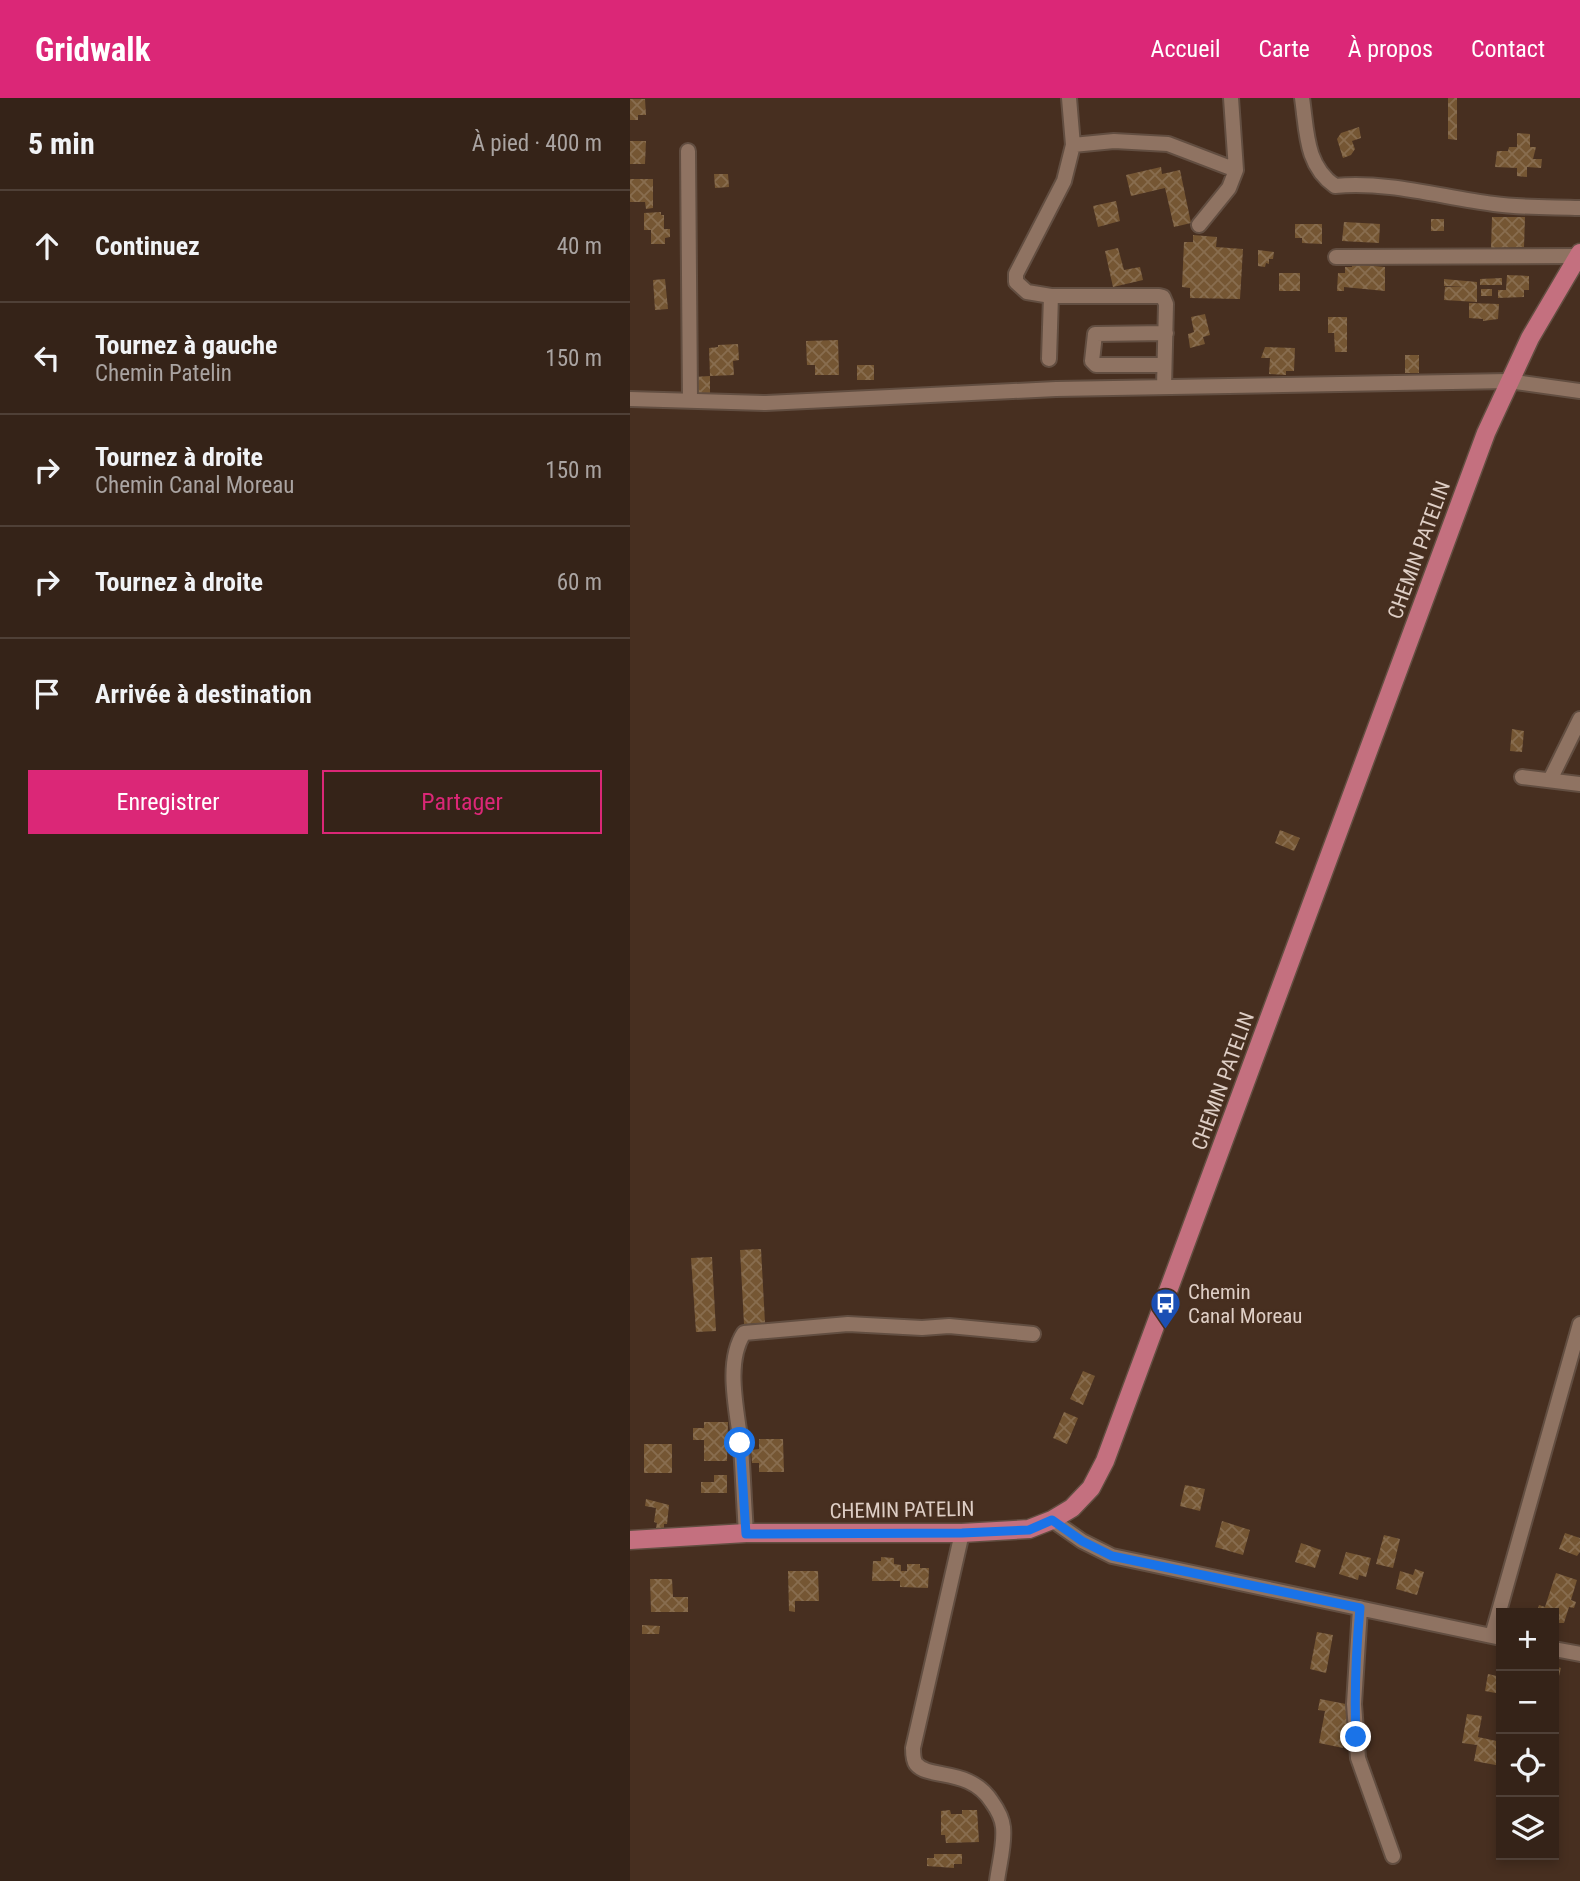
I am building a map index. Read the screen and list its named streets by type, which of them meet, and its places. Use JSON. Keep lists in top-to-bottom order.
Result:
{
  "streets": {
    "main road": ["CHEMIN PATELIN"]
  },
  "places": {
    "bus stop": ["Chemin Canal Moreau"]
  },
  "page": {
    "header": "Gridwalk",
    "nav": [
      "Accueil",
      "Carte",
      "À propos",
      "Contact"
    ],
    "heading": ["5 min", "À pied · 400 m"],
    "list": [
      ["Continuez", "40 m"],
      ["Tournez à gauche", "Chemin Patelin", "150 m"],
      ["Tournez à droite", "Chemin Canal Moreau", "150 m"],
      ["Tournez à droite", "60 m"],
      "Arrivée à destination"
    ],
    "buttons": ["Enregistrer", "Partager"],
    "map_buttons": ["+", "−"]
  }
}
